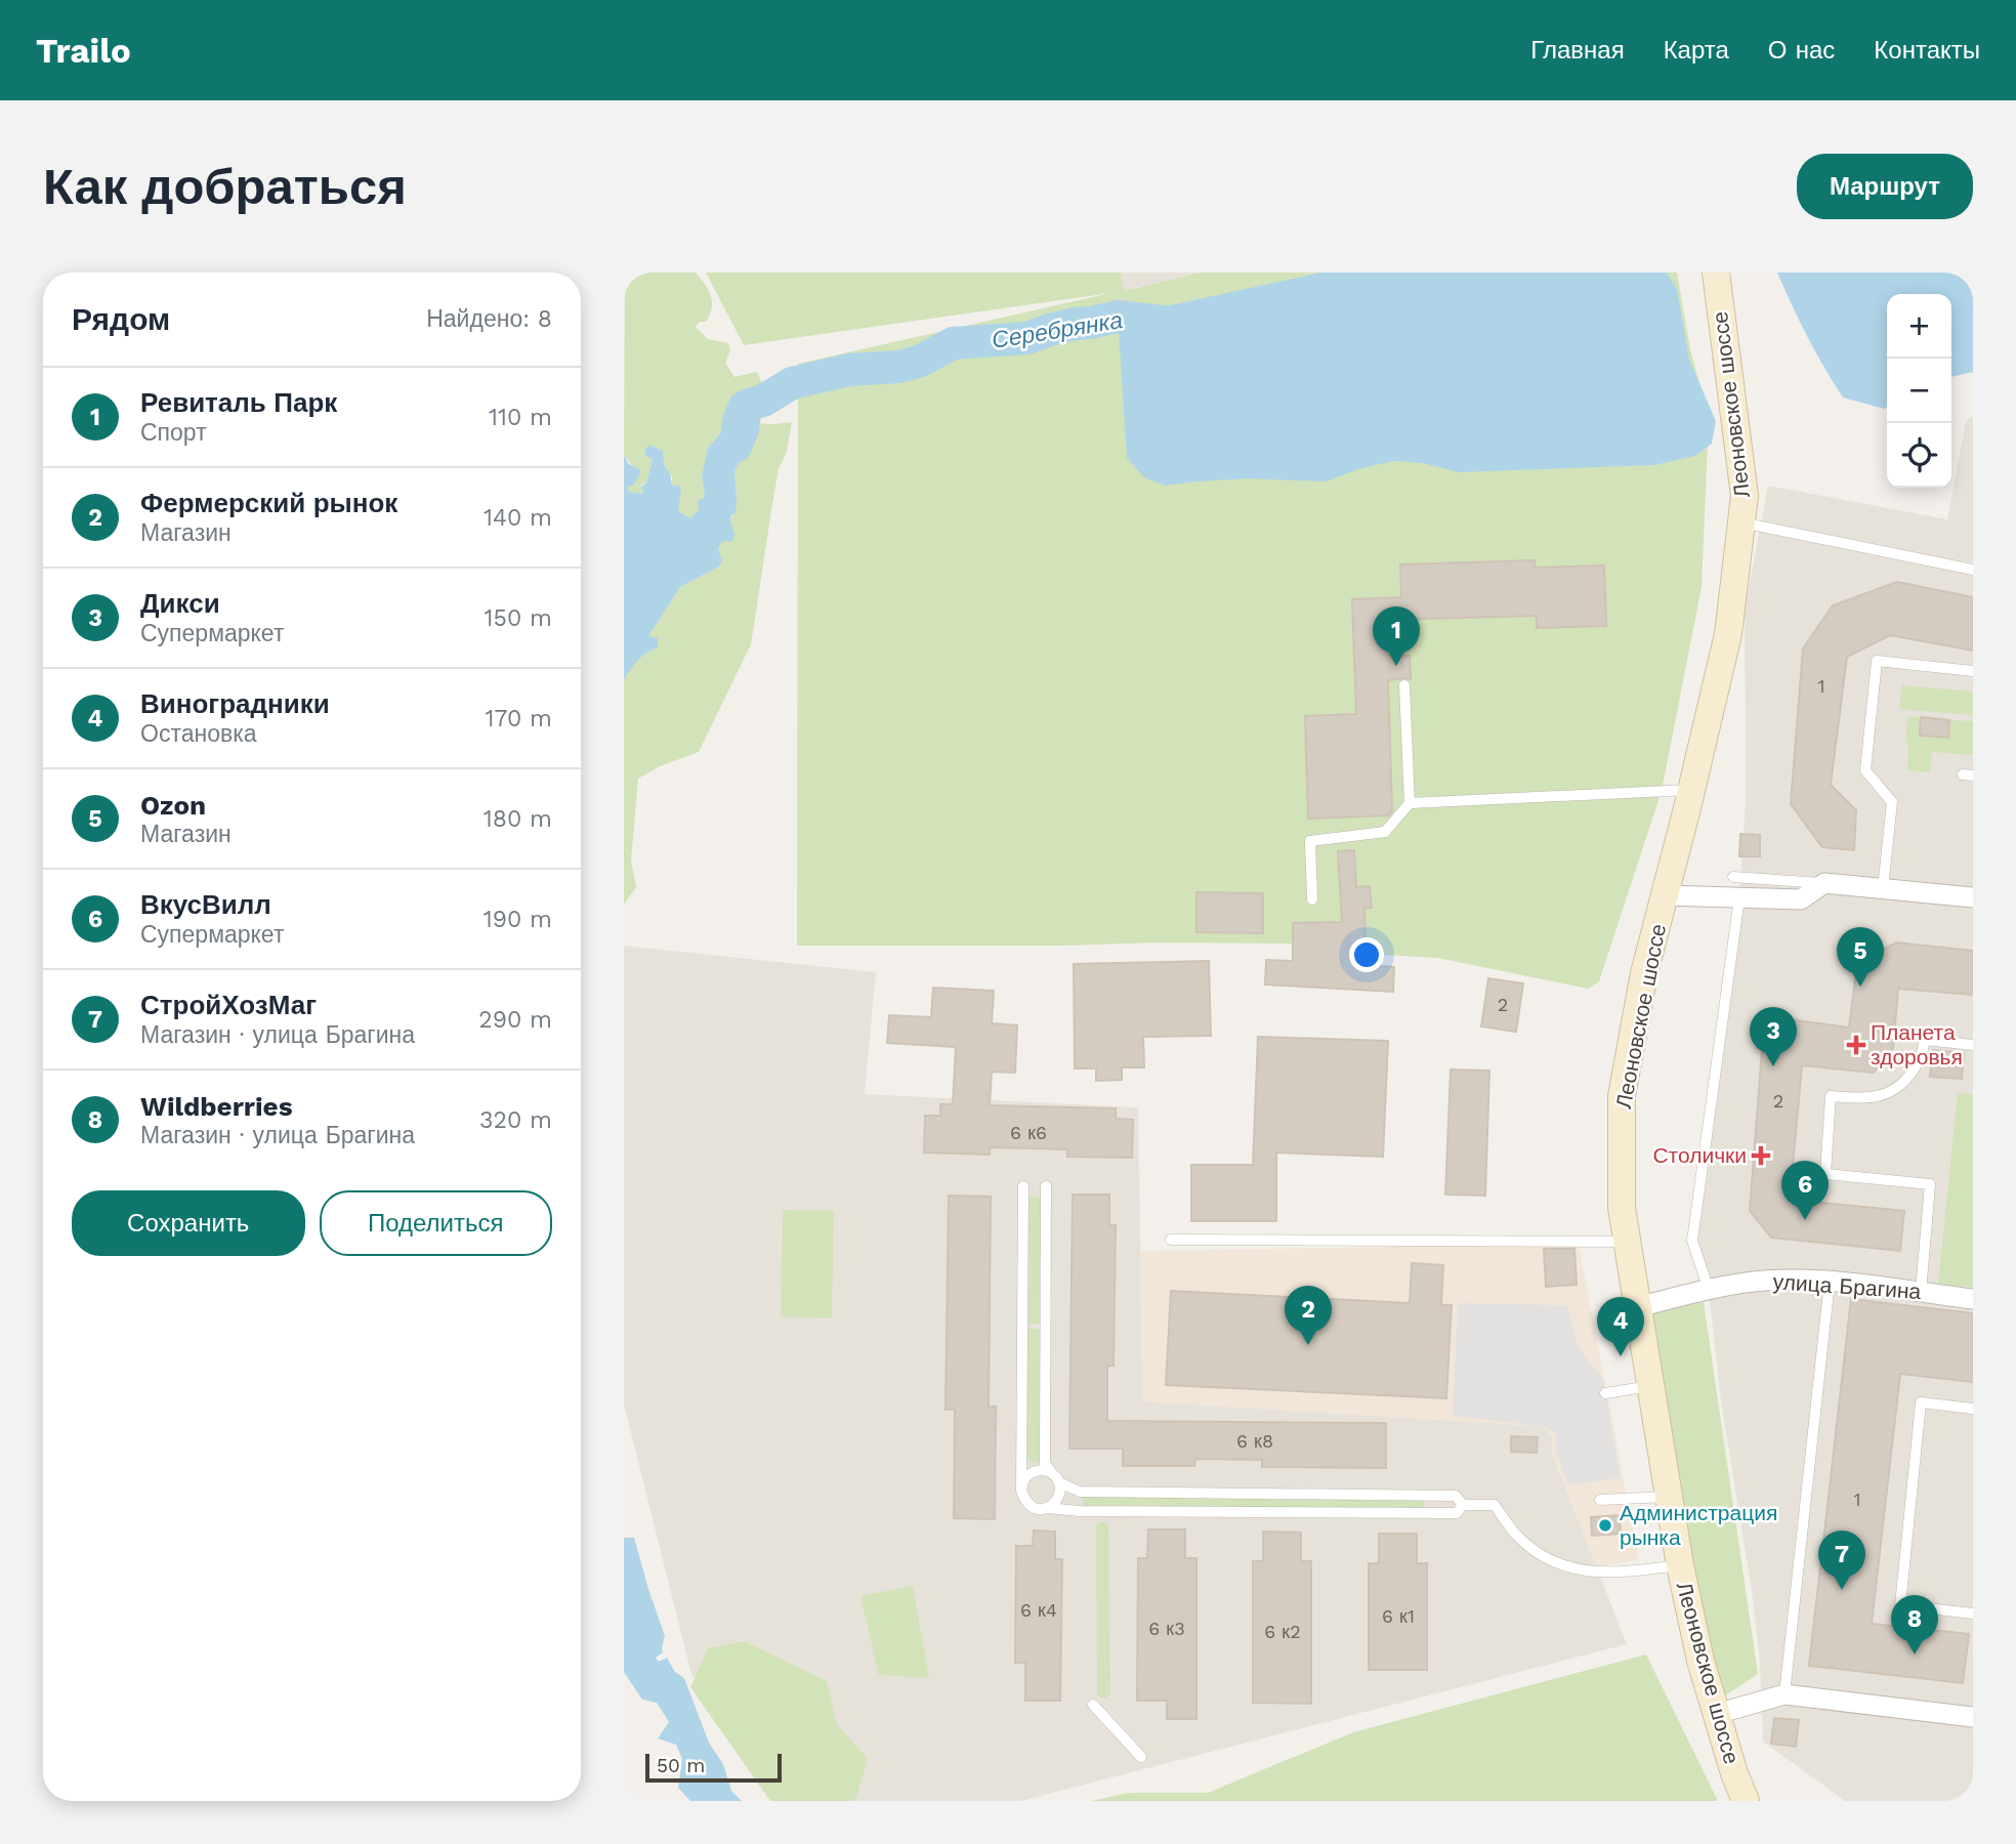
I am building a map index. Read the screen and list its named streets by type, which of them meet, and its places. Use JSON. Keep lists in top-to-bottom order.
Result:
{
  "streets": {
    "main road": ["Леоновское шоссе"],
    "street": ["улица Брагина"]
  },
  "crossings": [
    ["Леоновское шоссе", "улица Брагина"]
  ],
  "water": ["Серебрянка"],
  "places": {
    "health": ["Планета здоровья", "Столички"],
    "other": ["Администрация рынка"]
  },
  "house_numbers": [
    "1",
    "2",
    "2",
    "6 к6",
    "6 к8",
    "1",
    "6 к4",
    "6 к1",
    "6 к3",
    "6 к2"
  ],
  "scale_bar": "50 m",
  "page": {
    "header": "Trailo",
    "nav": [
      "Главная",
      "Карта",
      "О нас",
      "Контакты"
    ],
    "buttons": [
      "Маршрут",
      ["Сохранить", "Поделиться"]
    ],
    "title": "Как добраться",
    "heading": ["Рядом", "Найдено: 8"],
    "map_buttons": ["+", "−"],
    "list": [
      {
        "mark": "1",
        "name": "Ревиталь Парк",
        "note": "Спорт",
        "value": "110 m"
      },
      {
        "mark": "2",
        "name": "Фермерский рынок",
        "note": "Магазин",
        "value": "140 m"
      },
      {
        "mark": "3",
        "name": "Дикси",
        "note": "Супермаркет",
        "value": "150 m"
      },
      {
        "mark": "4",
        "name": "Виноградники",
        "note": "Остановка",
        "value": "170 m"
      },
      {
        "mark": "5",
        "name": "Ozon",
        "note": "Магазин",
        "value": "180 m"
      },
      {
        "mark": "6",
        "name": "ВкусВилл",
        "note": "Супермаркет",
        "value": "190 m"
      },
      {
        "mark": "7",
        "name": "СтройХозМаг",
        "note": "Магазин · улица Брагина",
        "value": "290 m"
      },
      {
        "mark": "8",
        "name": "Wildberries",
        "note": "Магазин · улица Брагина",
        "value": "320 m"
      }
    ],
    "pins": [
      "1",
      "5",
      "3",
      "6",
      "2",
      "4",
      "7",
      "8"
    ],
    "scale": "50 m"
  }
}
